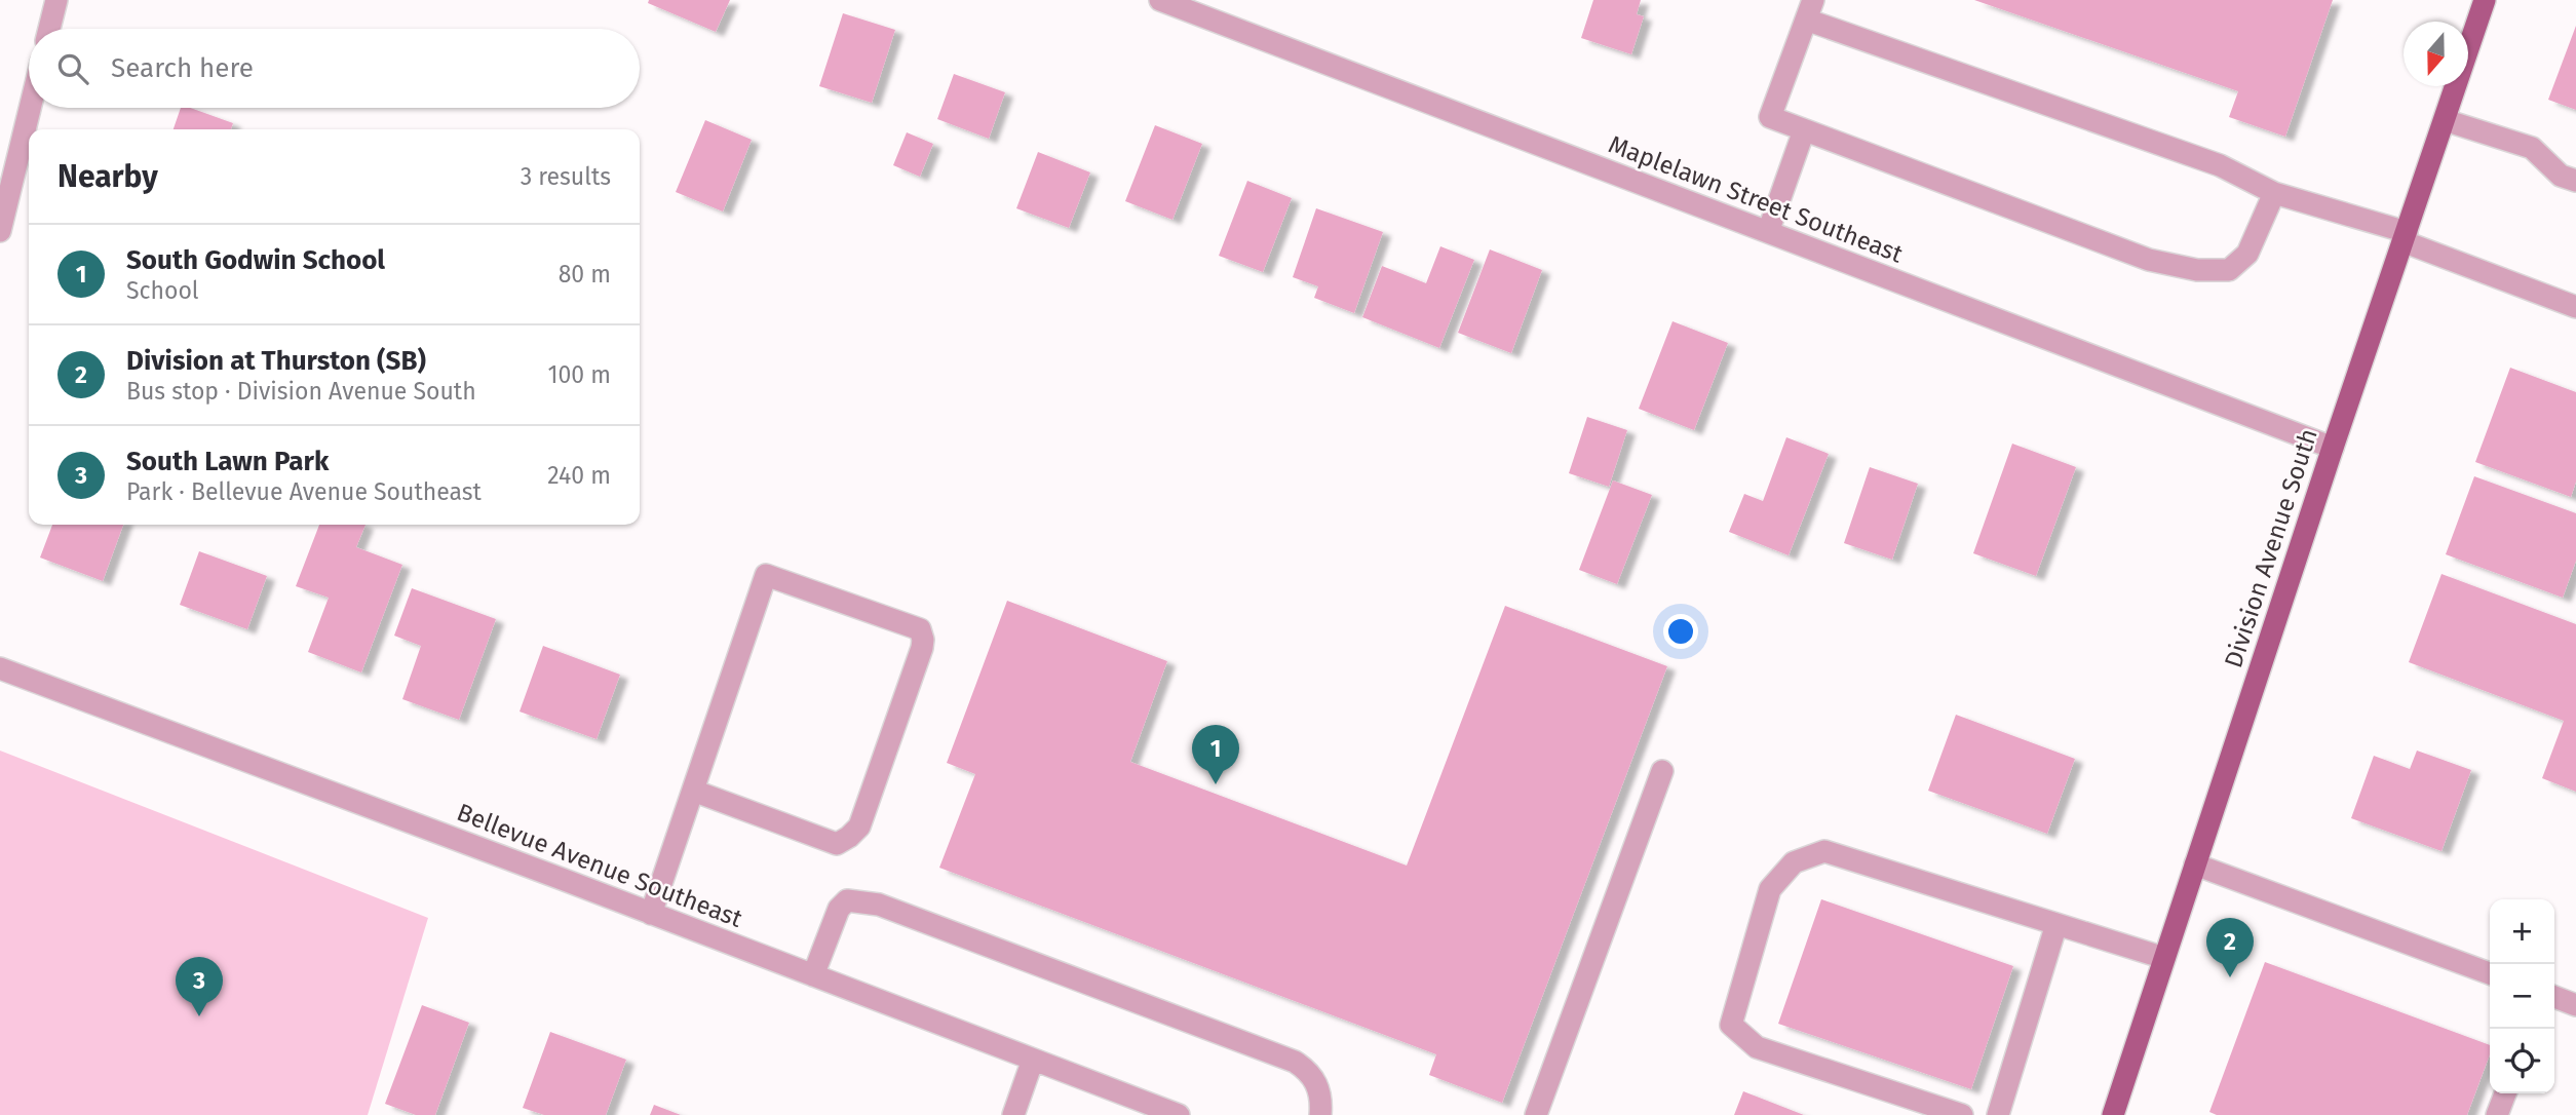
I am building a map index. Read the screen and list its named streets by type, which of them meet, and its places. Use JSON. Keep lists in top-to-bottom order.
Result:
{
  "streets": {
    "main road": ["Division Avenue South"],
    "street": ["Maplelawn Street Southeast", "Bellevue Avenue Southeast"]
  },
  "crossings": [
    ["Maplelawn Street Southeast", "Division Avenue South"]
  ],
  "north": "bottom",
  "page": {
    "search": "Search here",
    "heading": ["Nearby", "3 results"],
    "list": [
      {
        "mark": "1",
        "name": "South Godwin School",
        "note": "School",
        "value": "80 m"
      },
      {
        "mark": "2",
        "name": "Division at Thurston (SB)",
        "note": "Bus stop · Division Avenue South",
        "value": "100 m"
      },
      {
        "mark": "3",
        "name": "South Lawn Park",
        "note": "Park · Bellevue Avenue Southeast",
        "value": "240 m"
      }
    ],
    "pins": ["1", "2", "3"],
    "map_buttons": ["+", "−"]
  }
}
